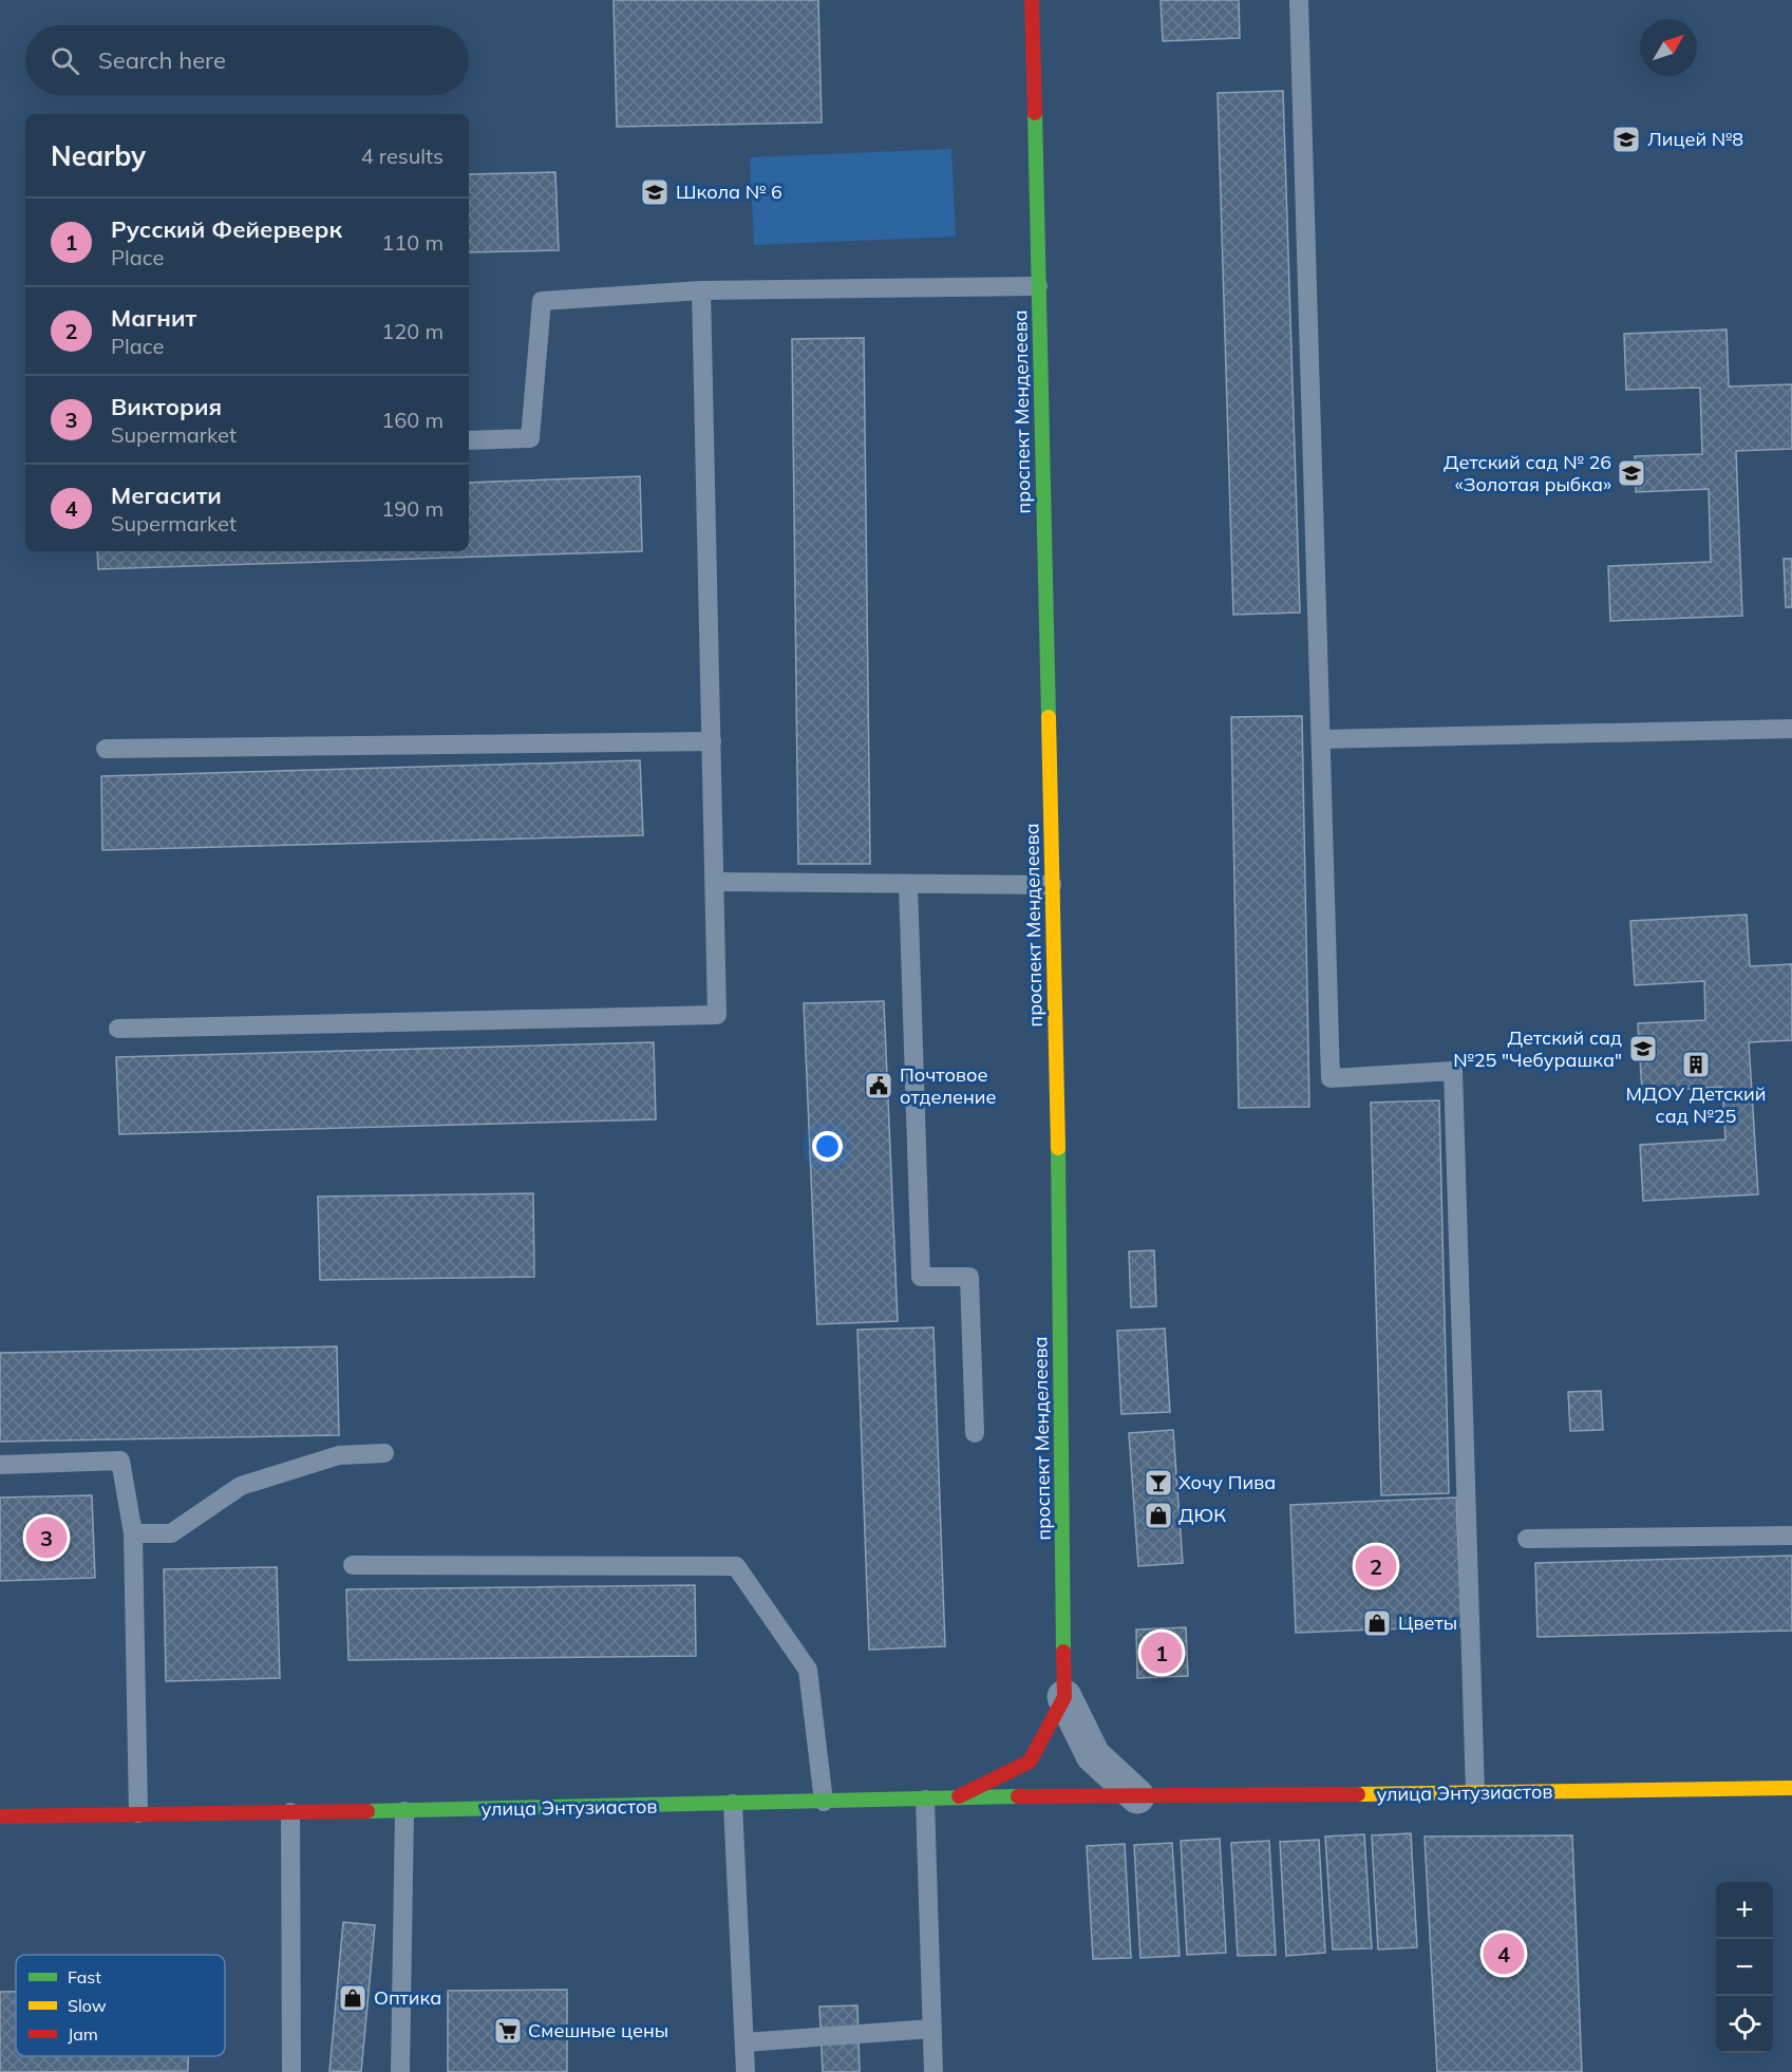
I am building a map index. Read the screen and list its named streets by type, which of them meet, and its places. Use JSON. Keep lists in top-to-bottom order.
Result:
{
  "streets": {
    "street": ["проспект Менделеева", "улица Энтузиастов"]
  },
  "crossings": [
    ["проспект Менделеева", "улица Энтузиастов"]
  ],
  "places": {
    "school or university": [
      "Лицей №8",
      "Школа № 6",
      "Детский сад № 26 «Золотая рыбка»",
      "Детский сад №25 \"Чебурашка\""
    ],
    "building": ["МДОУ Детский сад №25"],
    "public building": ["Почтовое отделение"],
    "bar": ["Хочу Пива"],
    "shop": ["ДЮК", "Цветы", "Оптика"],
    "supermarket": ["Смешные цены"]
  },
  "legend": ["Fast", "Slow", "Jam"],
  "north": "top right",
  "page": {
    "search": "Search here",
    "heading": ["Nearby", "4 results"],
    "list": [
      {
        "mark": "1",
        "name": "Русский Фейерверк",
        "note": "Place",
        "value": "110 m"
      },
      {
        "mark": "2",
        "name": "Магнит",
        "note": "Place",
        "value": "120 m"
      },
      {
        "mark": "3",
        "name": "Виктория",
        "note": "Supermarket",
        "value": "160 m"
      },
      {
        "mark": "4",
        "name": "Мегасити",
        "note": "Supermarket",
        "value": "190 m"
      }
    ],
    "pins": [
      "3",
      "2",
      "1",
      "4"
    ],
    "map_buttons": ["+", "−"]
  }
}
